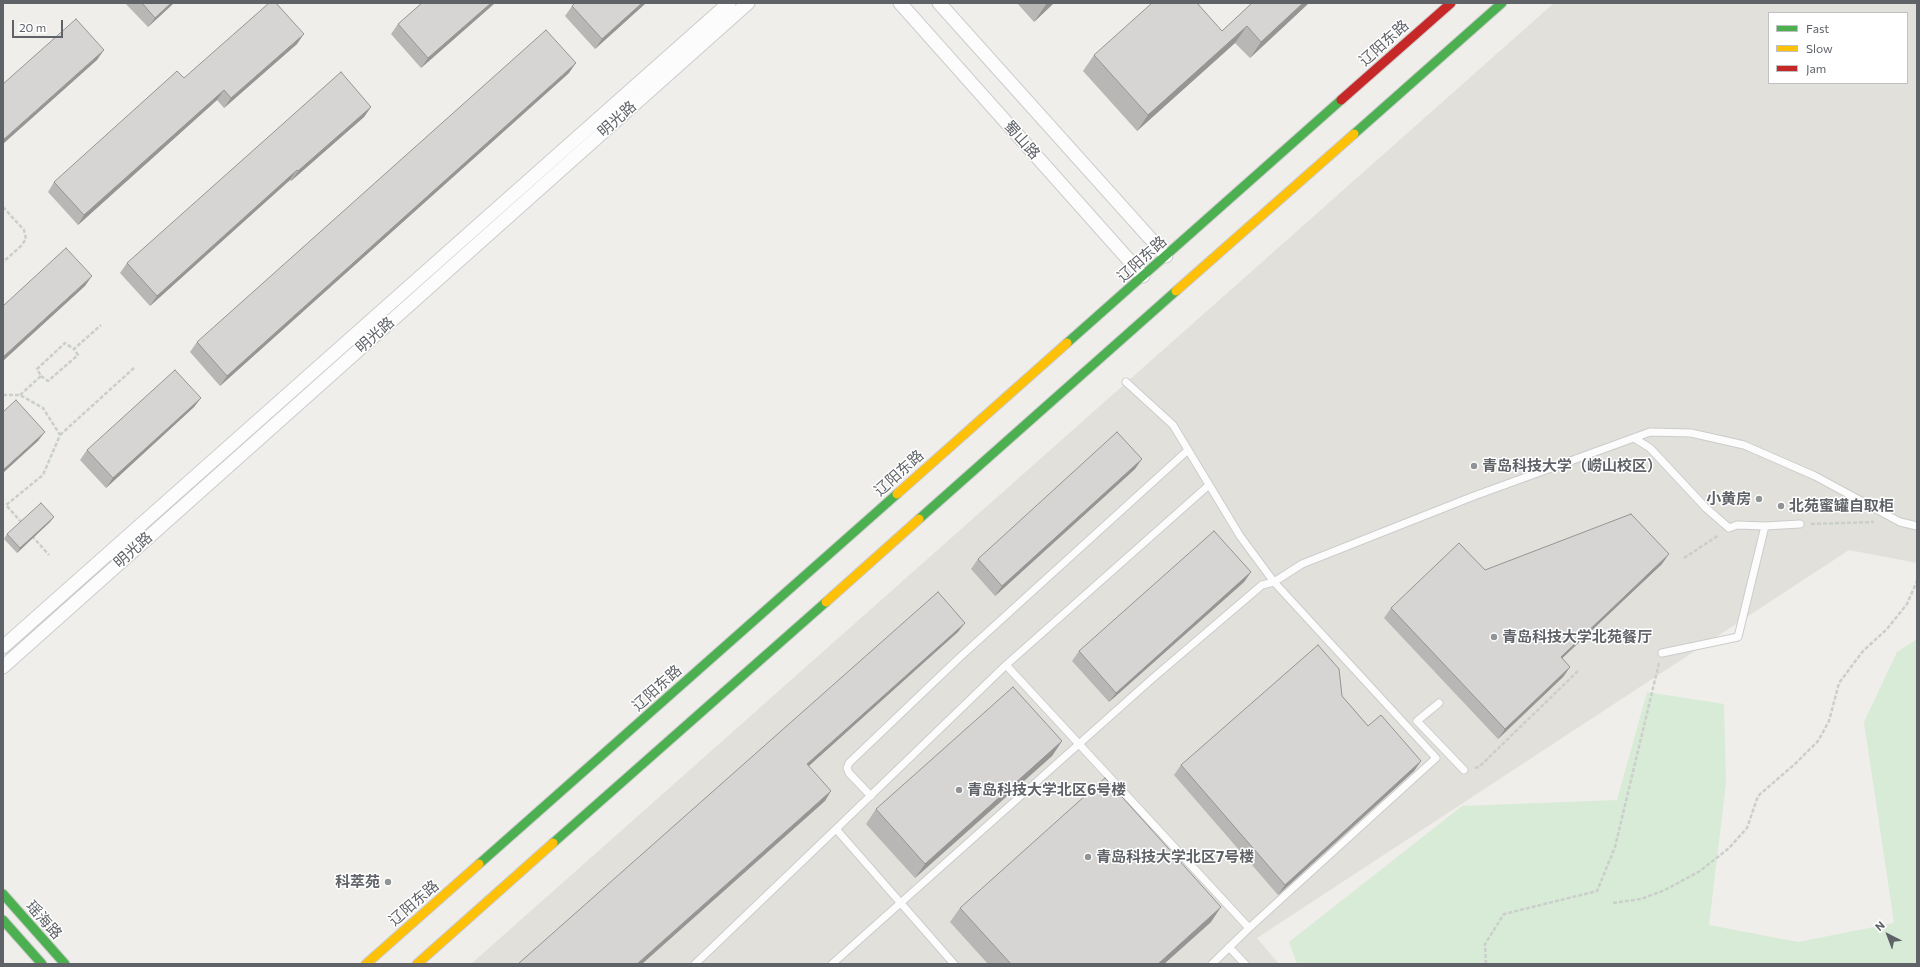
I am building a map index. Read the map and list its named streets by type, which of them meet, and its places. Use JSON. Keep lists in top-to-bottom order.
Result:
{
  "streets": {
    "main road": ["辽阳东路", "瑶海路"],
    "street": ["明光路", "蜀山路"]
  },
  "crossings": [
    ["辽阳东路", "蜀山路"]
  ],
  "places": [
    "青岛科技大学（崂山校区）",
    "小黄房",
    "北苑蜜罐自取柜",
    "青岛科技大学北苑餐厅",
    "青岛科技大学北区6号楼",
    "青岛科技大学北区7号楼",
    "科萃苑"
  ],
  "legend": ["Fast", "Slow", "Jam"],
  "scale_bar": "20 m",
  "north": "top left"
}
